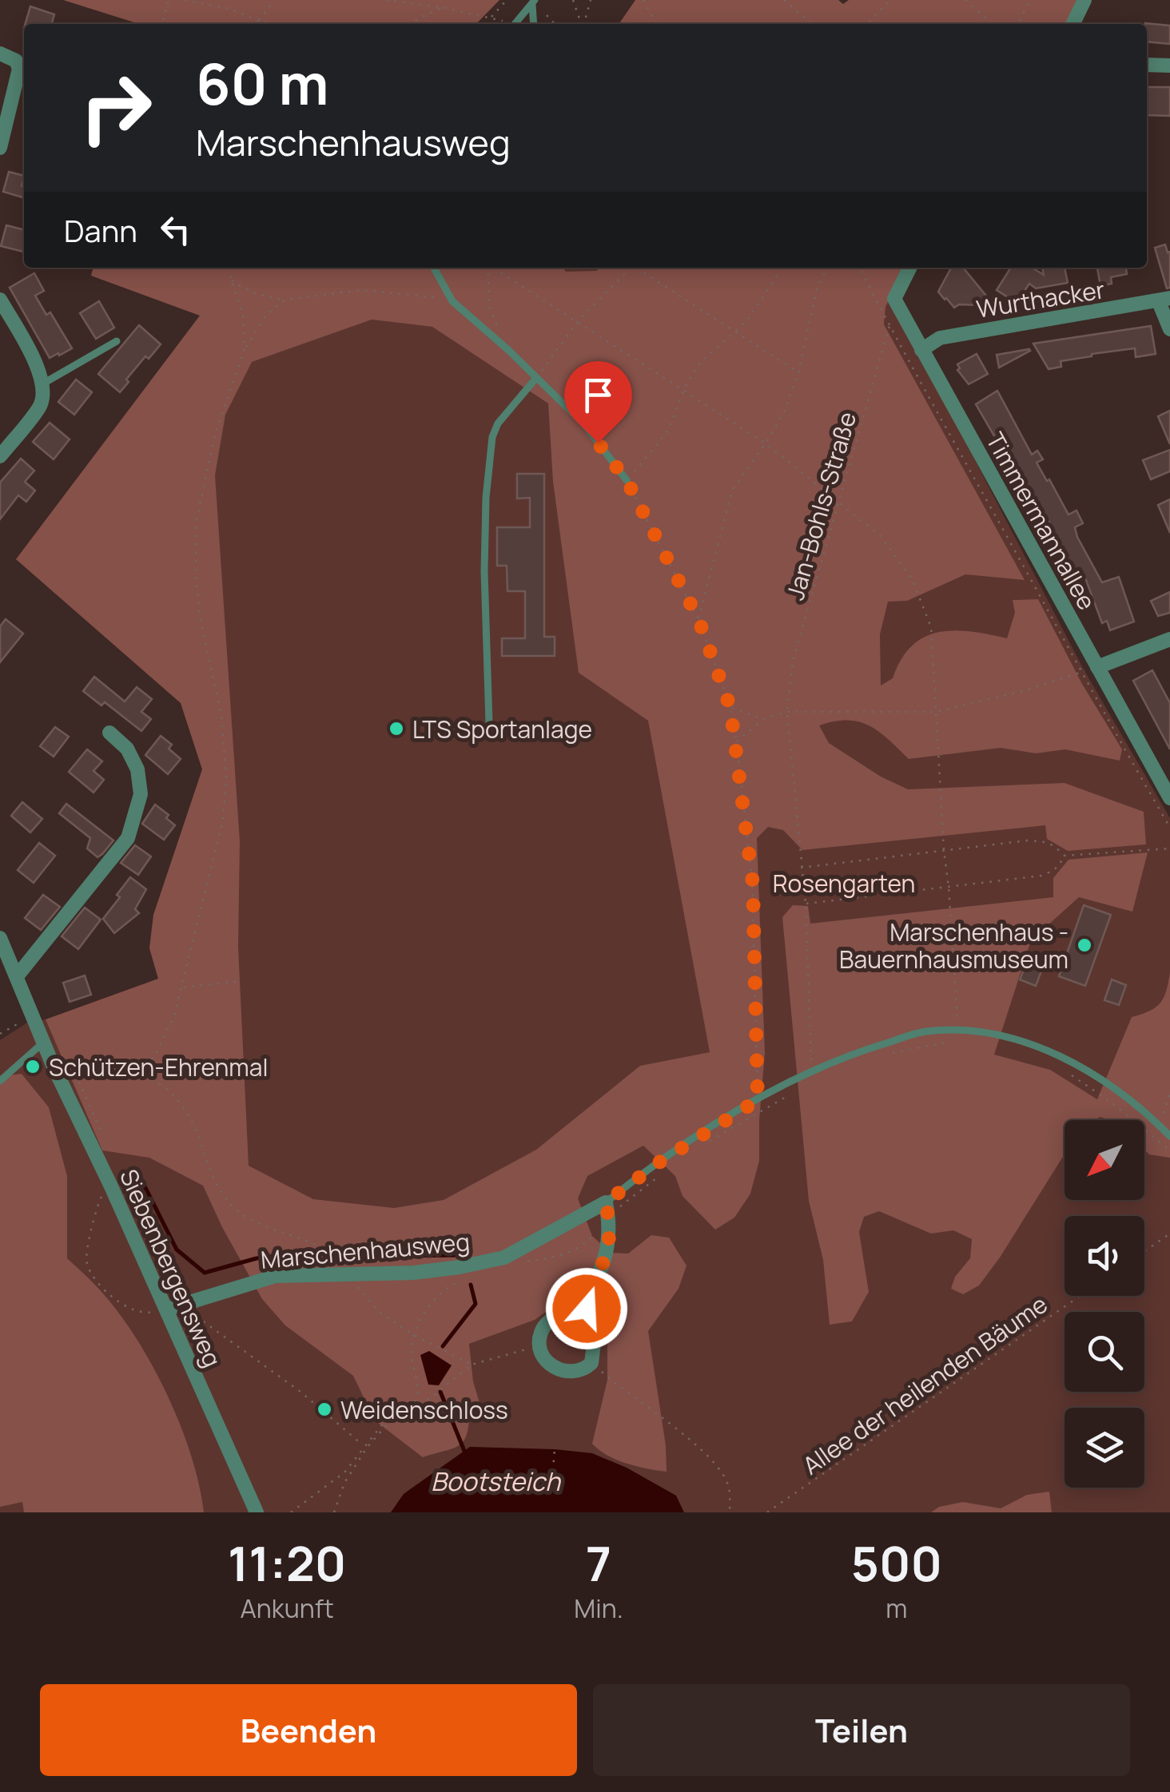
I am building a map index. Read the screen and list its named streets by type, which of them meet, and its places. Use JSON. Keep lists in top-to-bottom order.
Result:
{
  "streets": {
    "street": [
      "Wurthacker",
      "Timmermannallee",
      "Marschenhausweg",
      "Siebenbergensweg"
    ],
    "path": ["Jan-Bohls-Straße", "Allee der heilenden Bäume"]
  },
  "crossings": [
    ["Wurthacker", "Timmermannallee"],
    ["Jan-Bohls-Straße", "Marschenhausweg"],
    ["Marschenhausweg", "Siebenbergensweg"]
  ],
  "water": ["Bootsteich"],
  "parks": ["Rosengarten"],
  "places": [
    "LTS Sportanlage",
    "Marschenhaus - Bauernhausmuseum",
    "Schützen-Ehrenmal",
    "Weidenschloss"
  ],
  "north": "bottom left",
  "page": {
    "turn": ["60 m", "Marschenhausweg"],
    "then": "Dann",
    "eta": [
      "11:20",
      "Ankunft",
      "7",
      "Min.",
      "500",
      "m"
    ],
    "buttons": ["Beenden", "Teilen"]
  }
}
